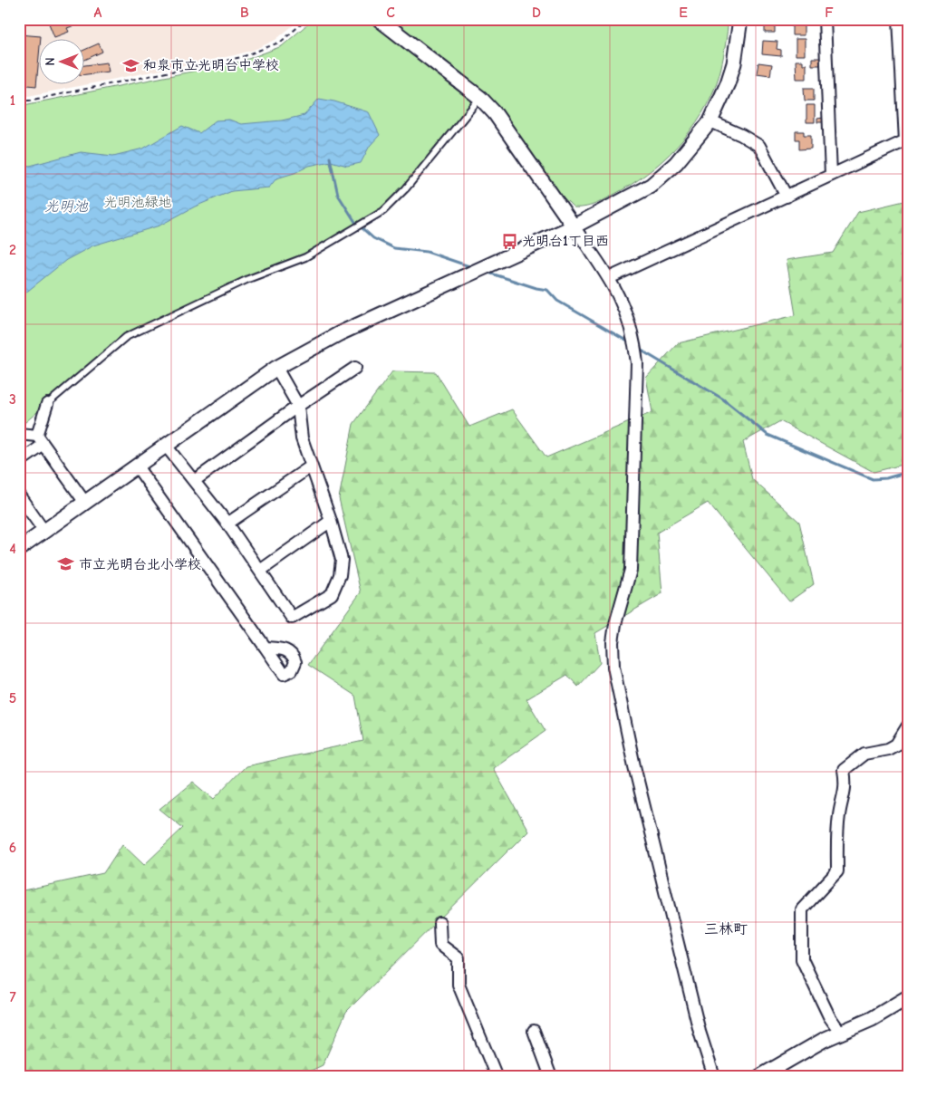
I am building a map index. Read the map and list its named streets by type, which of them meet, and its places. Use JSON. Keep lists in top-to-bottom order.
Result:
{
  "districts": ["三林町"],
  "water": ["光明池"],
  "parks": ["光明池緑地"],
  "places": {
    "school or university": ["和泉市立光明台中学校", "市立光明台北小学校"],
    "bus stop": ["光明台1丁目西"]
  },
  "north": "left",
  "grid": {
    "columns": [
      "A",
      "B",
      "C",
      "D",
      "E",
      "F"
    ],
    "rows": [
      "1",
      "2",
      "3",
      "4",
      "5",
      "6",
      "7"
    ]
  }
}
